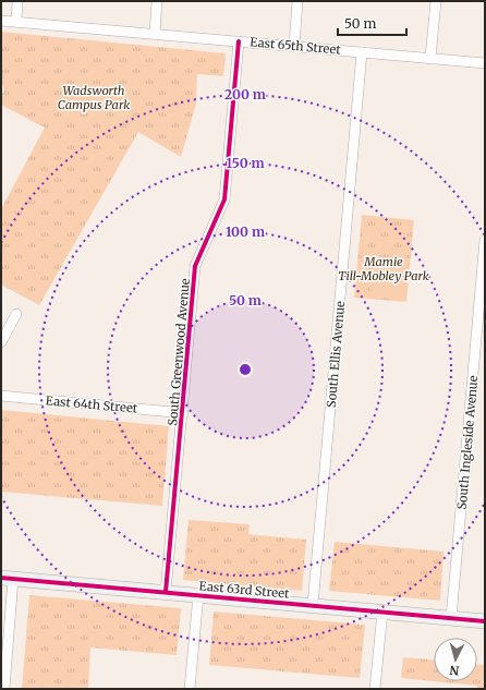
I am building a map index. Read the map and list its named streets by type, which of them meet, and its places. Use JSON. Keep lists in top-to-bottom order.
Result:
{
  "streets": {
    "main road": ["East 63rd Street"],
    "street": [
      "East 65th Street",
      "South Greenwood Avenue",
      "South Ellis Avenue",
      "East 64th Street",
      "South Ingleside Avenue"
    ]
  },
  "crossings": [
    ["East 65th Street", "South Greenwood Avenue"],
    ["East 65th Street", "South Ellis Avenue"],
    ["South Greenwood Avenue", "East 64th Street"],
    ["South Greenwood Avenue", "East 63rd Street"],
    ["South Ellis Avenue", "East 63rd Street"],
    ["South Ingleside Avenue", "East 63rd Street"]
  ],
  "parks": ["Wadsworth Campus Park", "Mamie Till-Mobley Park"],
  "scale_bar": "50 m",
  "north": "bottom",
  "rings": [
    "200 m",
    "150 m",
    "100 m",
    "50 m"
  ]
}
